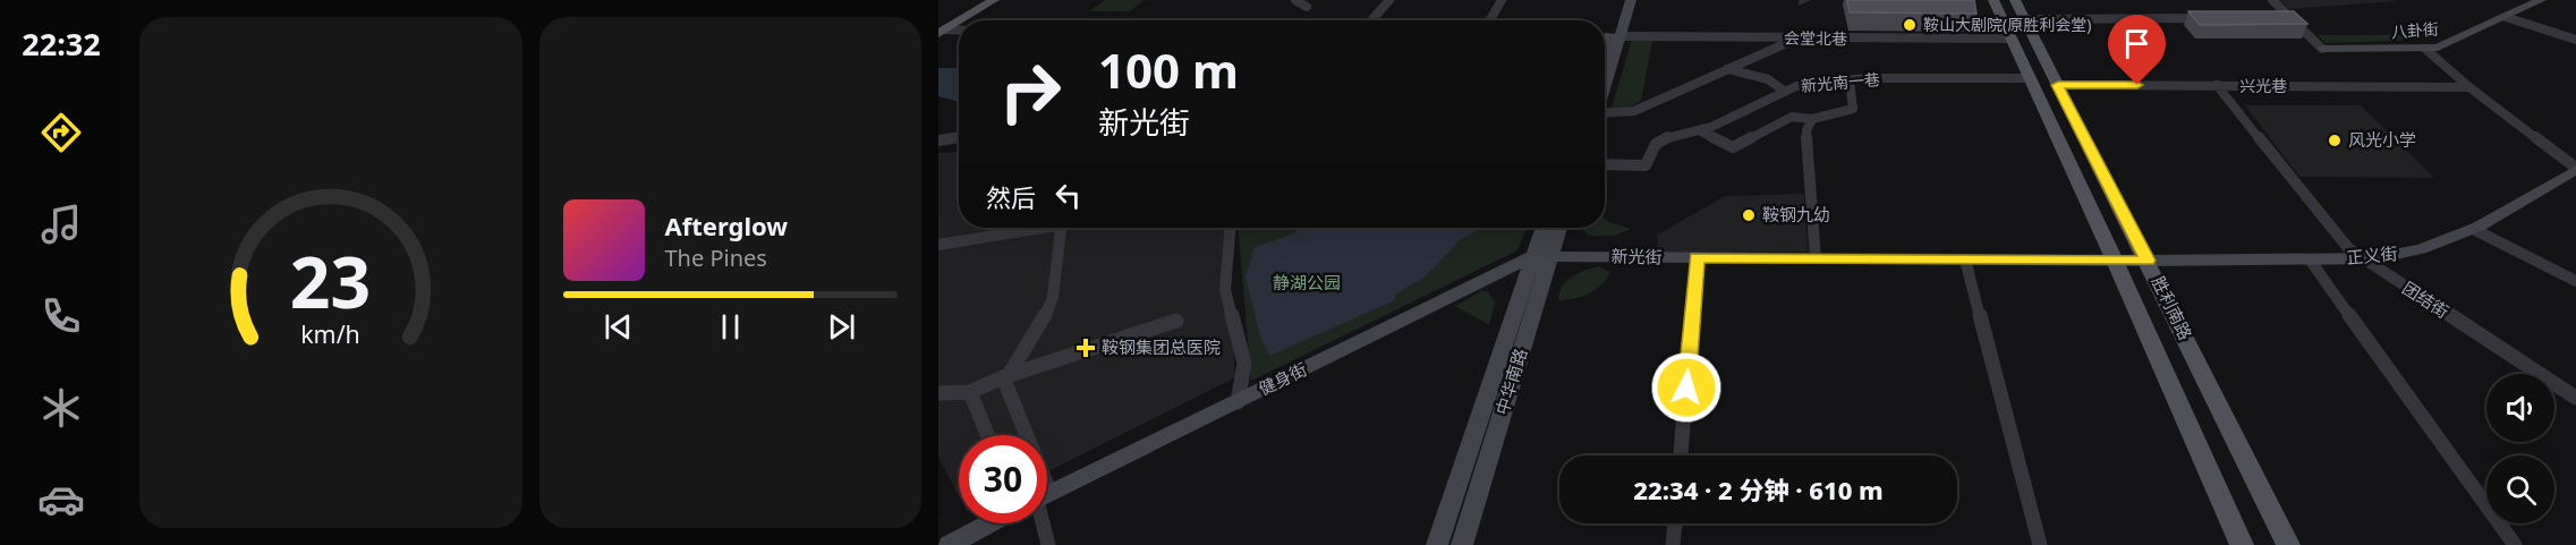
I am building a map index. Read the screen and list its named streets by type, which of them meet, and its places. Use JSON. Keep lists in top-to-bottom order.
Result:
{
  "streets": {
    "main road": [
      "八卦街",
      "正义街",
      "新光街",
      "胜利南路",
      "健身街",
      "中华南路"
    ],
    "street": [
      "会堂北巷",
      "新光南一巷",
      "兴光巷",
      "团结街"
    ]
  },
  "crossings": [
    ["会堂北巷", "胜利南路"],
    ["新光南一巷", "胜利南路"],
    ["兴光巷", "团结街"],
    ["兴光巷", "胜利南路"],
    ["正义街", "新光街"],
    ["正义街", "团结街"],
    ["正义街", "胜利南路"],
    ["新光街", "胜利南路"],
    ["新光街", "健身街"],
    ["新光街", "中华南路"],
    ["健身街", "中华南路"]
  ],
  "parks": ["静湖公园"],
  "places": {
    "other": ["鞍山大剧院(原胜利会堂)", "风光小学", "鞍钢九幼"],
    "health": ["鞍钢集团总医院"]
  },
  "page": {
    "tabs": "22:32",
    "turn": ["100 m", "新光街"],
    "then": "然后",
    "song": ["Afterglow", "The Pines"],
    "limit": "30",
    "trip": "22:34 · 2 分钟 · 610 m",
    "gauge": ["23", "km/h"]
  }
}
